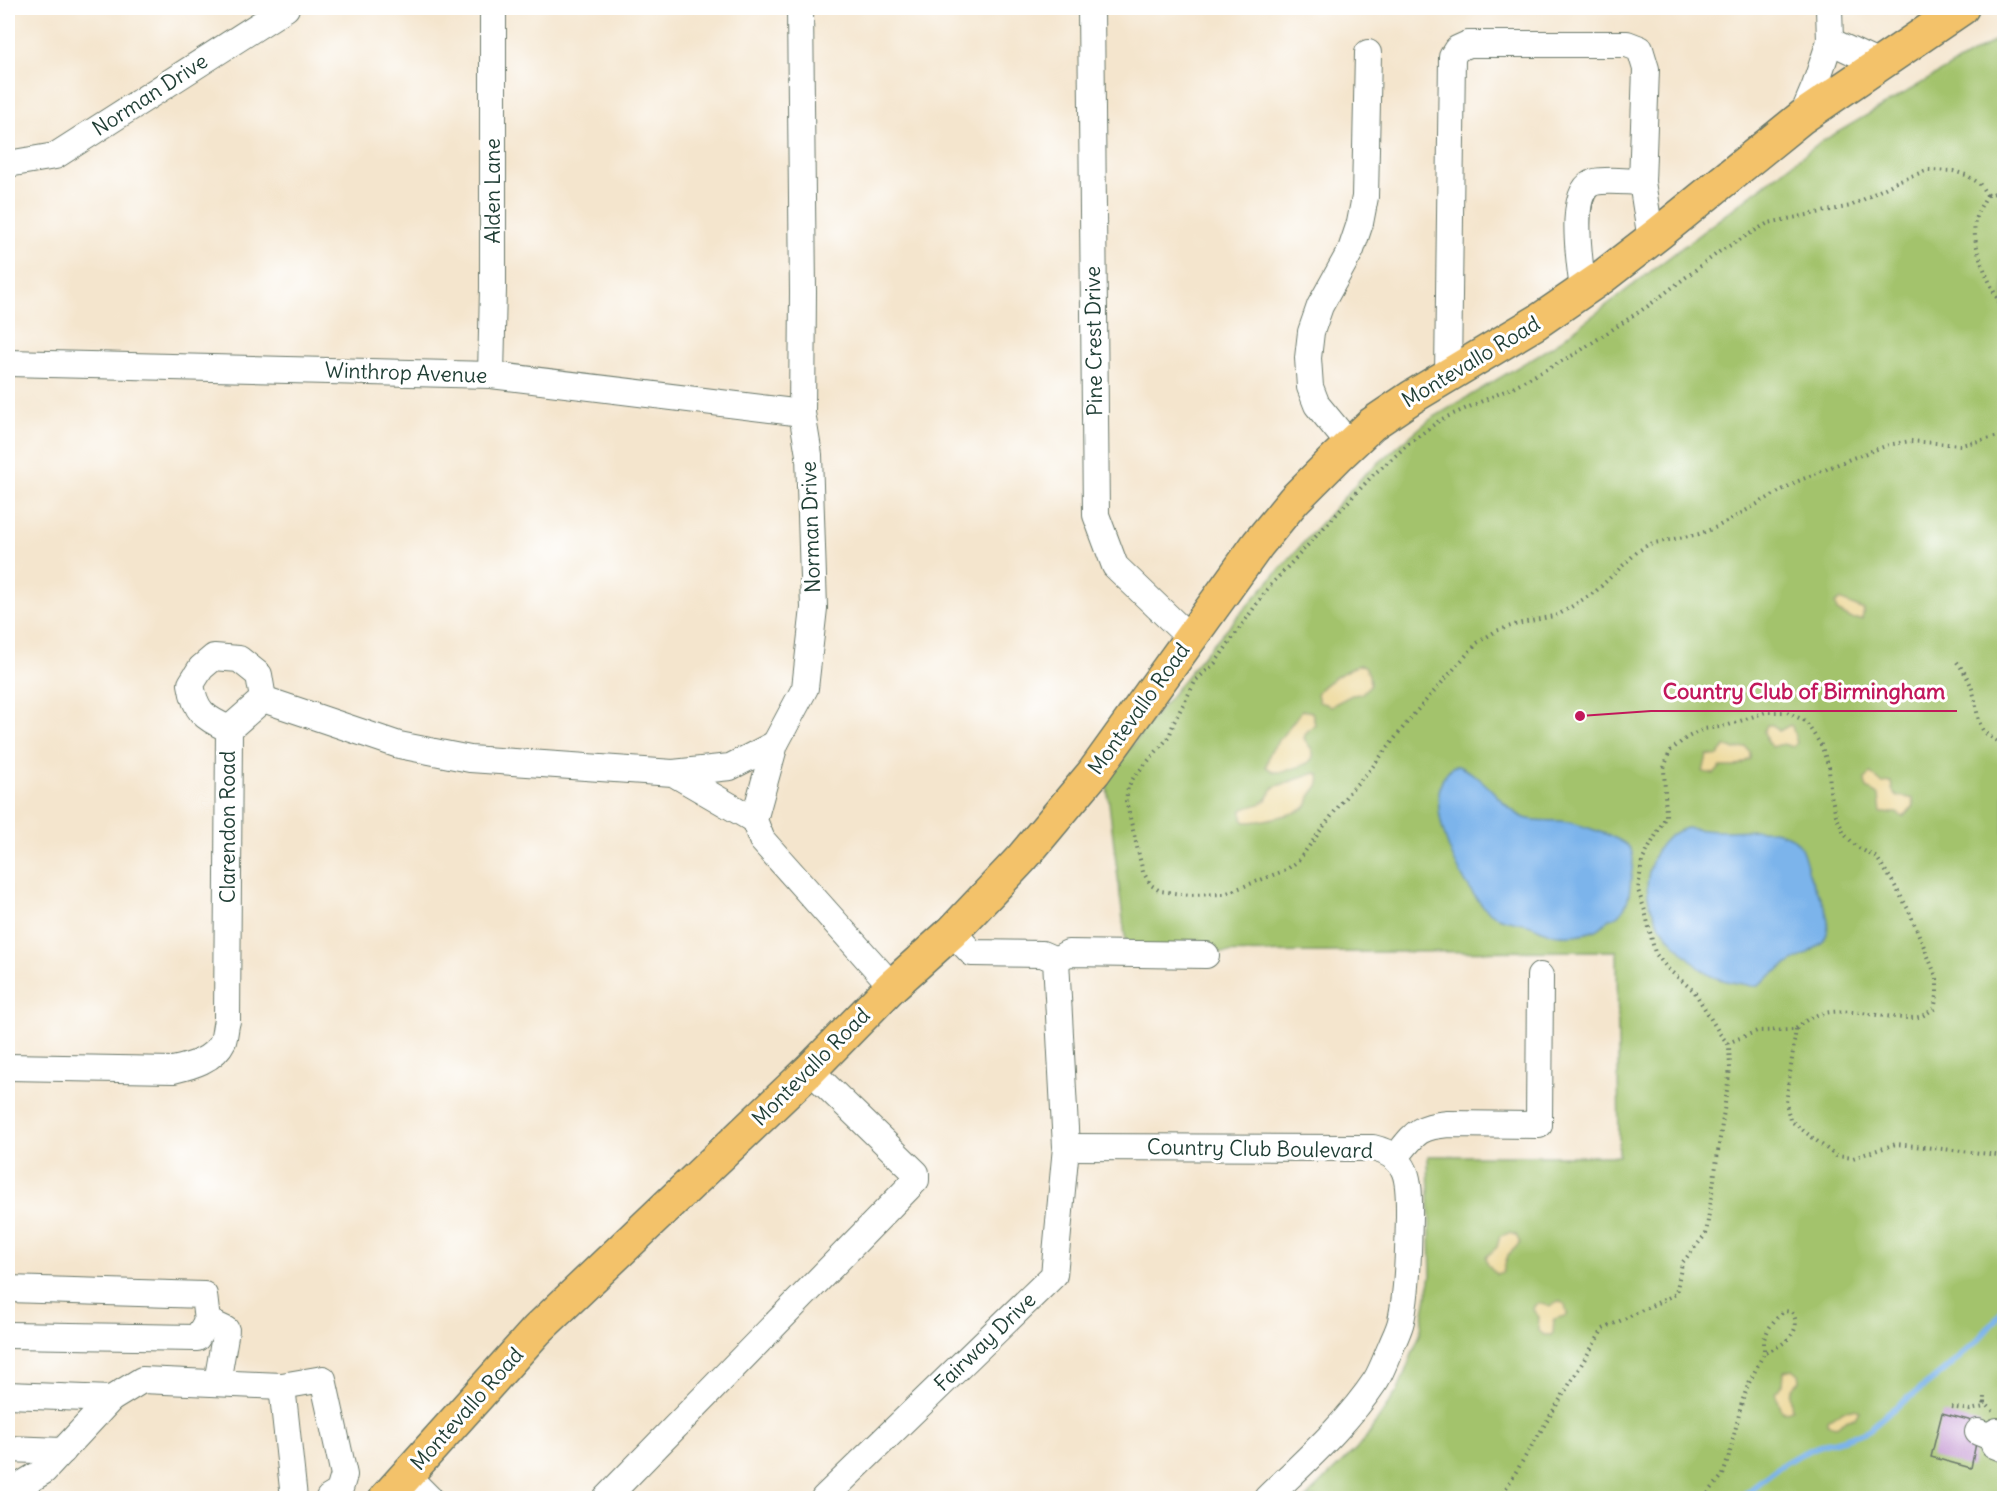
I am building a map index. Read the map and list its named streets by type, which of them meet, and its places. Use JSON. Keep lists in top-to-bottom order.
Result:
{
  "streets": {
    "main road": ["Montevallo Road"],
    "street": [
      "Norman Drive",
      "Alden Lane",
      "Pine Crest Drive",
      "Winthrop Avenue",
      "Clarendon Road",
      "Country Club Boulevard",
      "Fairway Drive"
    ]
  },
  "crossings": [
    ["Norman Drive", "Winthrop Avenue"],
    ["Alden Lane", "Winthrop Avenue"],
    ["Pine Crest Drive", "Montevallo Road"],
    ["Country Club Boulevard", "Fairway Drive"]
  ],
  "places": ["Country Club of Birmingham"]
}
